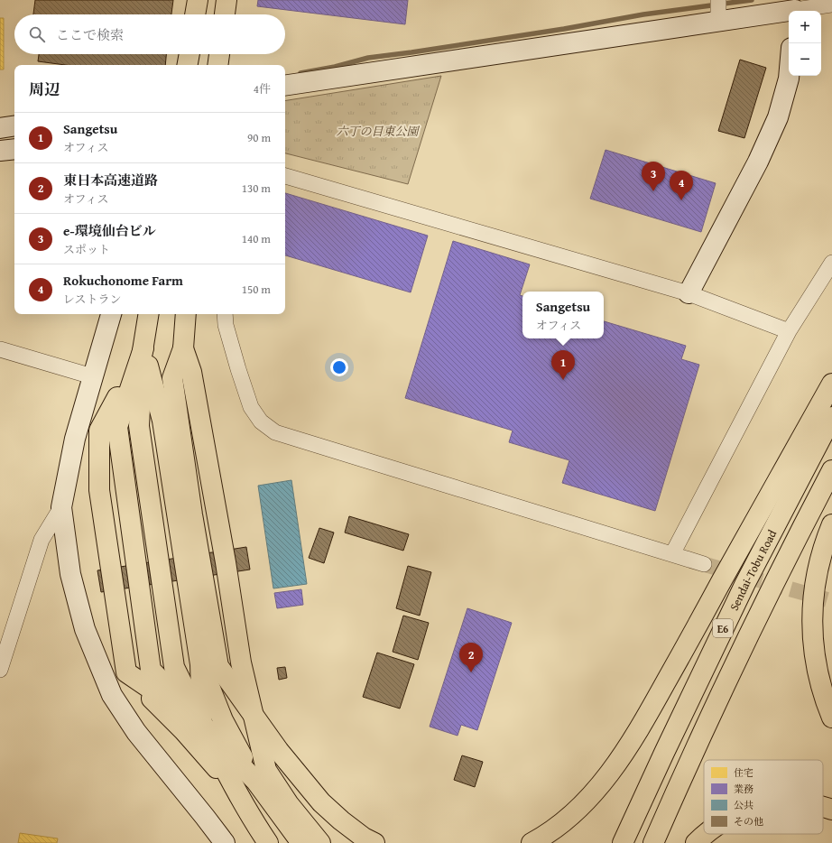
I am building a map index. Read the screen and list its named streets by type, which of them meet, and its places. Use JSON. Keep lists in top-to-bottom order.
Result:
{
  "streets": {
    "highway": ["Sendai-Tobu Road", "E6"]
  },
  "parks": ["六丁の目東公園"],
  "legend": [
    "住宅",
    "業務",
    "公共",
    "その他"
  ],
  "page": {
    "map_buttons": ["+", "−"],
    "search": "ここで検索",
    "heading": ["周辺", "4件"],
    "list": [
      {
        "mark": "1",
        "name": "Sangetsu",
        "note": "オフィス",
        "value": "90 m"
      },
      {
        "mark": "2",
        "name": "東日本高速道路",
        "note": "オフィス",
        "value": "130 m"
      },
      {
        "mark": "3",
        "name": "e-環境仙台ビル",
        "note": "スポット",
        "value": "140 m"
      },
      {
        "mark": "4",
        "name": "Rokuchonome Farm",
        "note": "レストラン",
        "value": "150 m"
      }
    ],
    "pins": [
      "3",
      "4",
      "1",
      "2"
    ],
    "popup": ["Sangetsu", "オフィス"]
  }
}
